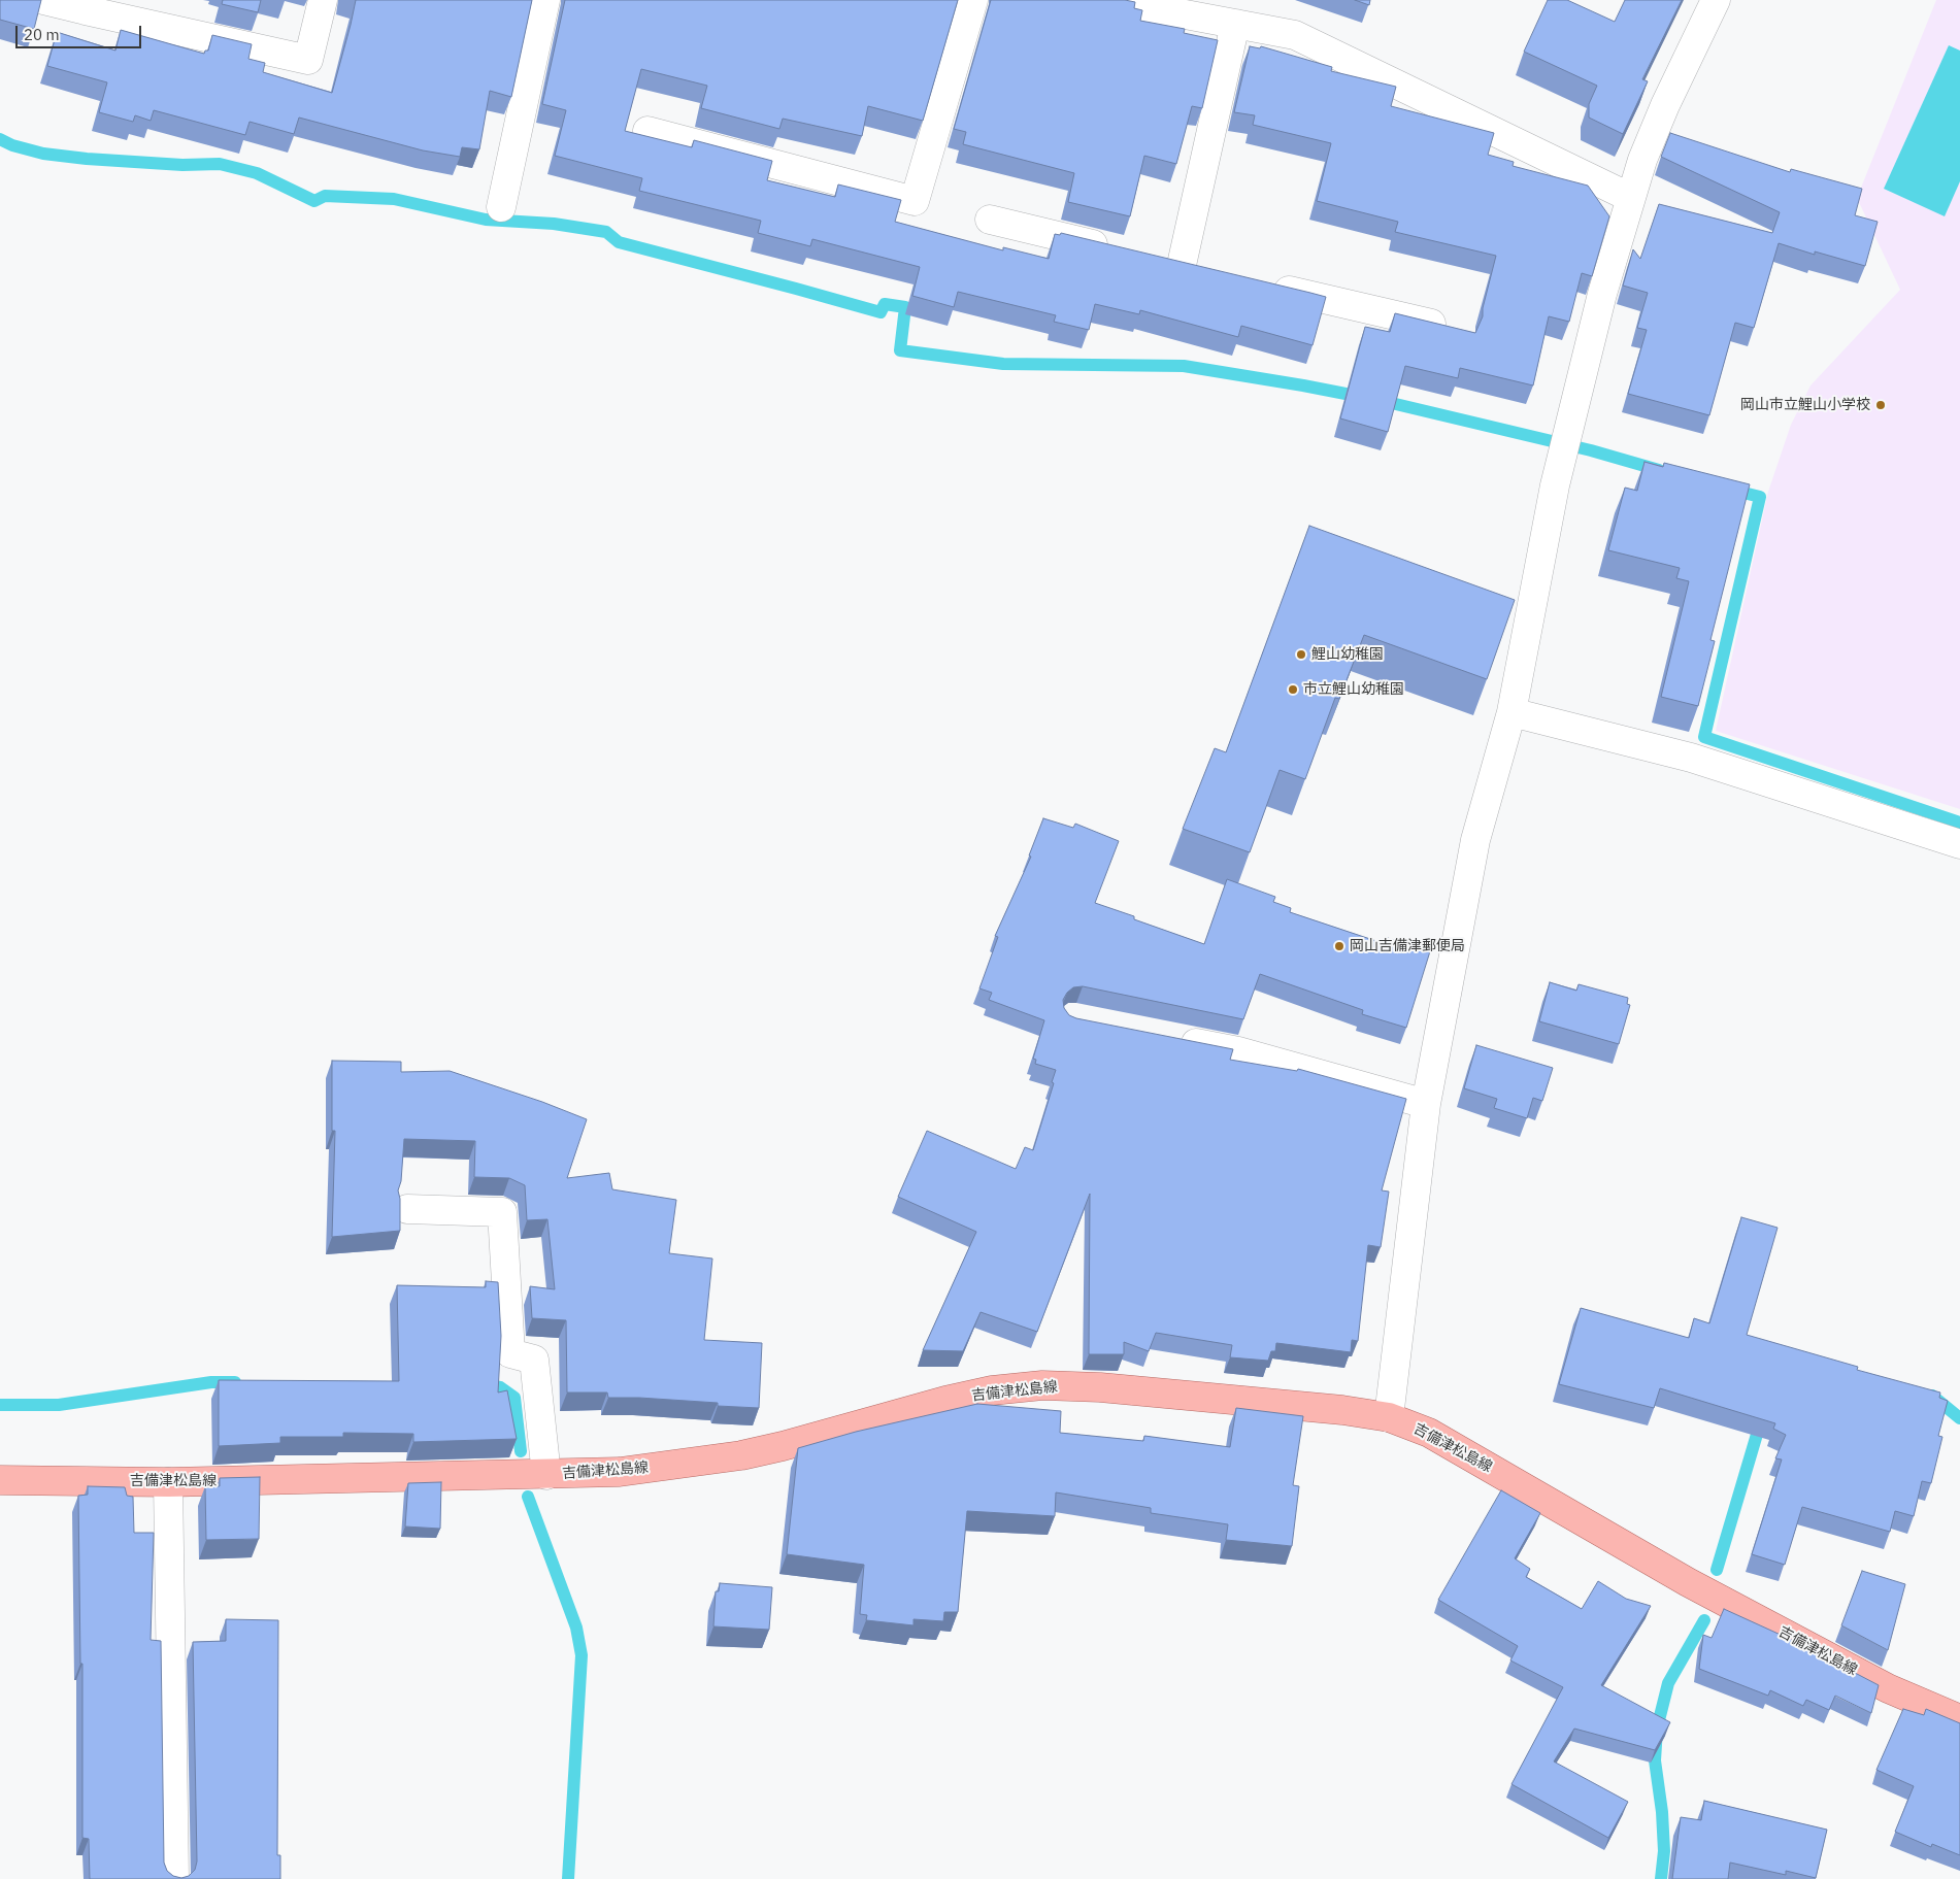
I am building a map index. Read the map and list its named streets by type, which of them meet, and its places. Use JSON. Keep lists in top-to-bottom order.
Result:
{
  "streets": {
    "main road": ["吉備津松島線"]
  },
  "places": [
    "岡山市立鯉山小学校",
    "鯉山幼稚園",
    "市立鯉山幼稚園",
    "岡山吉備津郵便局"
  ],
  "scale_bar": "20 m"
}
